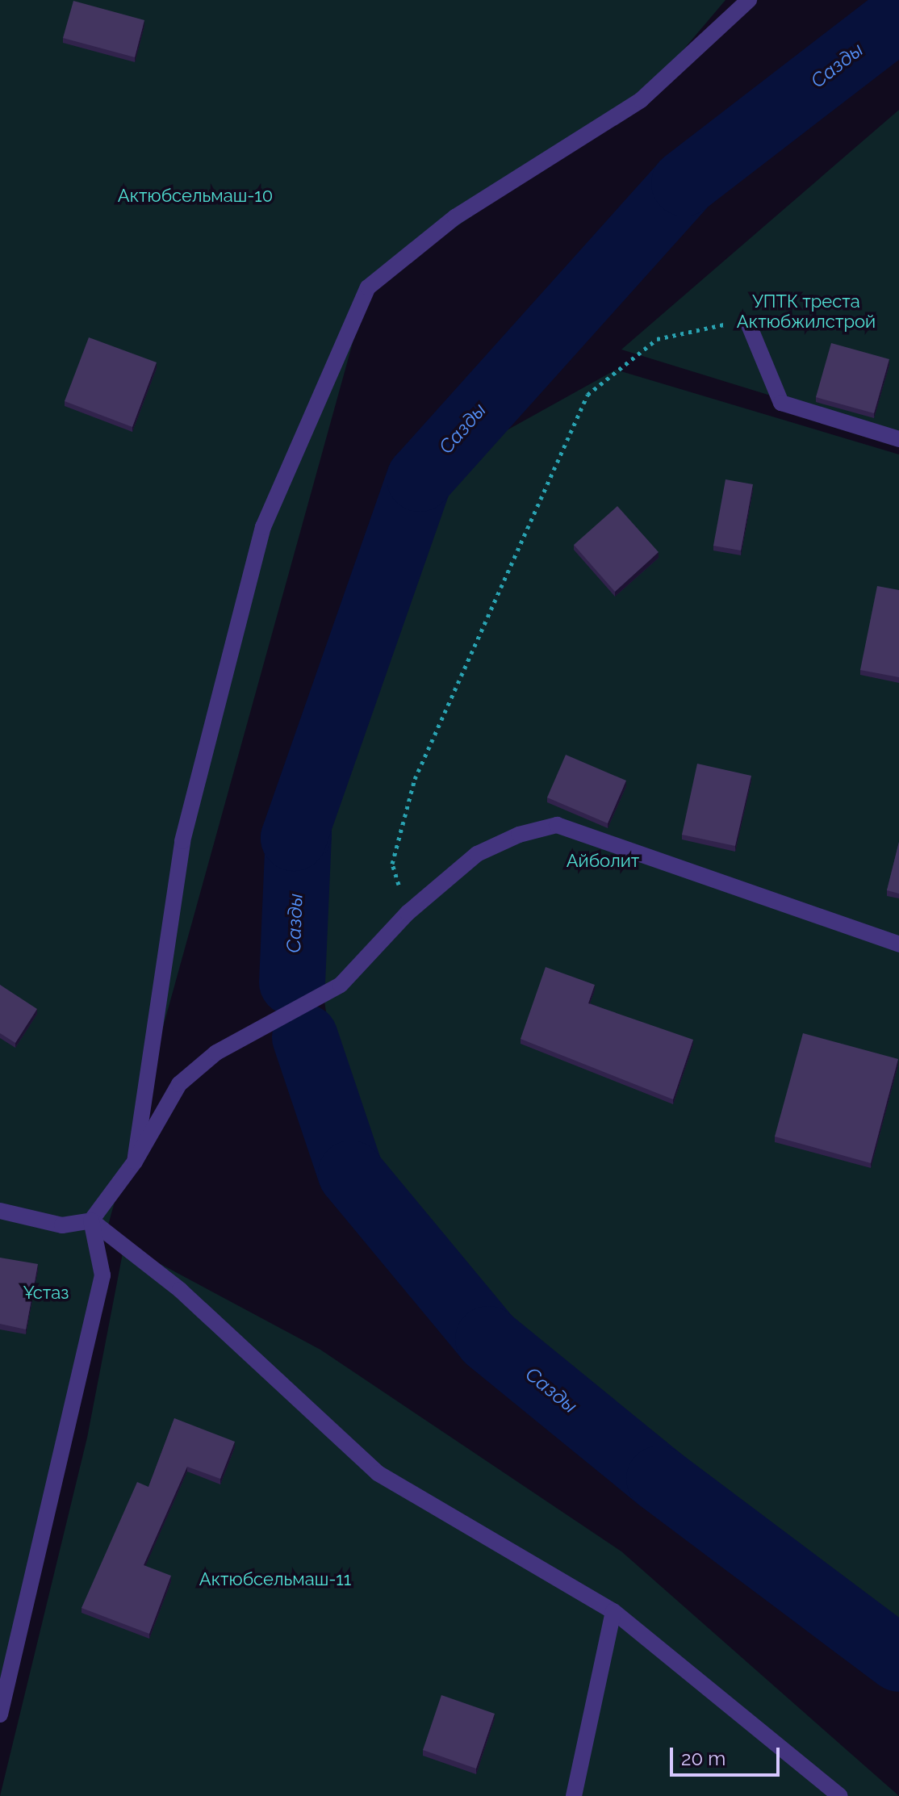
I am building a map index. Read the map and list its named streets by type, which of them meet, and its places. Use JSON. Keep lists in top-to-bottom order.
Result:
{
  "water": ["Сазды"],
  "parks": [
    "Актюбсельмаш-10",
    "УПТК треста Актюбжилстрой",
    "Айболит",
    "Ұстаз",
    "Актюбсельмаш-11"
  ],
  "scale_bar": "20 m"
}
